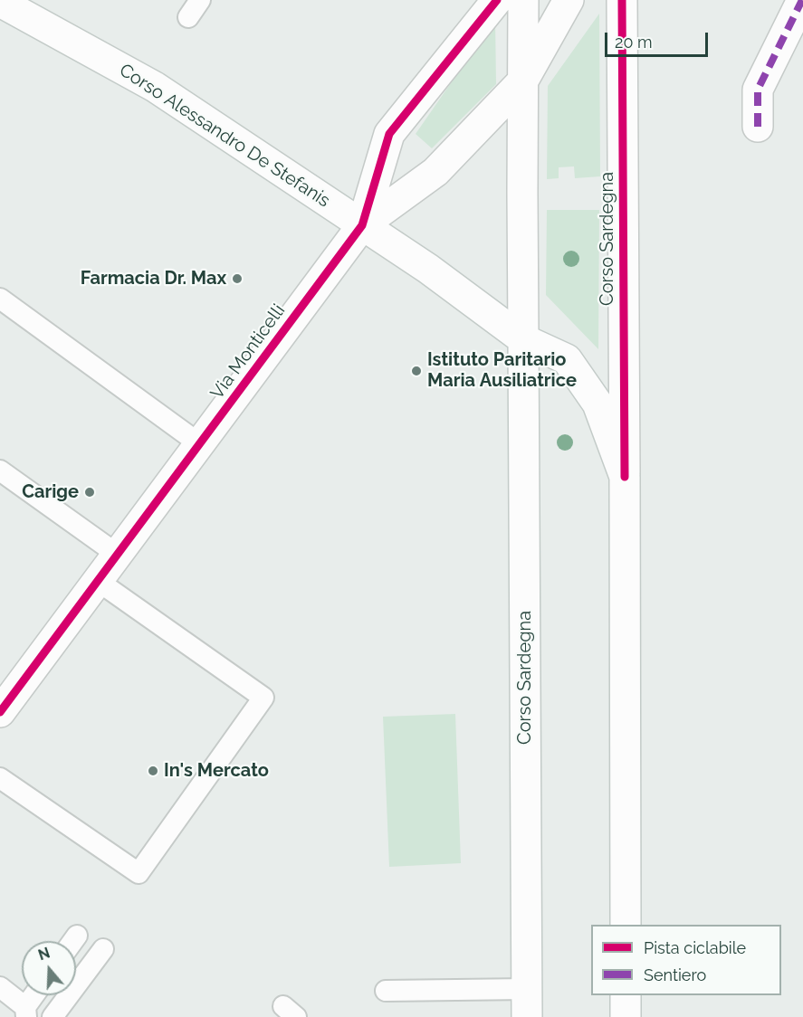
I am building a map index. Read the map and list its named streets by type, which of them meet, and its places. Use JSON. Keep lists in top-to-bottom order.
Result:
{
  "streets": {
    "street": ["Corso Alessandro De Stefanis", "Corso Sardegna", "Via Monticelli"]
  },
  "crossings": [
    ["Corso Alessandro De Stefanis", "Corso Sardegna"],
    ["Corso Alessandro De Stefanis", "Via Monticelli"],
    ["Corso Sardegna", "Via Monticelli"]
  ],
  "places": [
    "Farmacia Dr. Max",
    "Istituto Paritario Maria Ausiliatrice",
    "Carige",
    "In's Mercato"
  ],
  "legend": ["Pista ciclabile", "Sentiero"],
  "scale_bar": "20 m",
  "north": "top"
}
